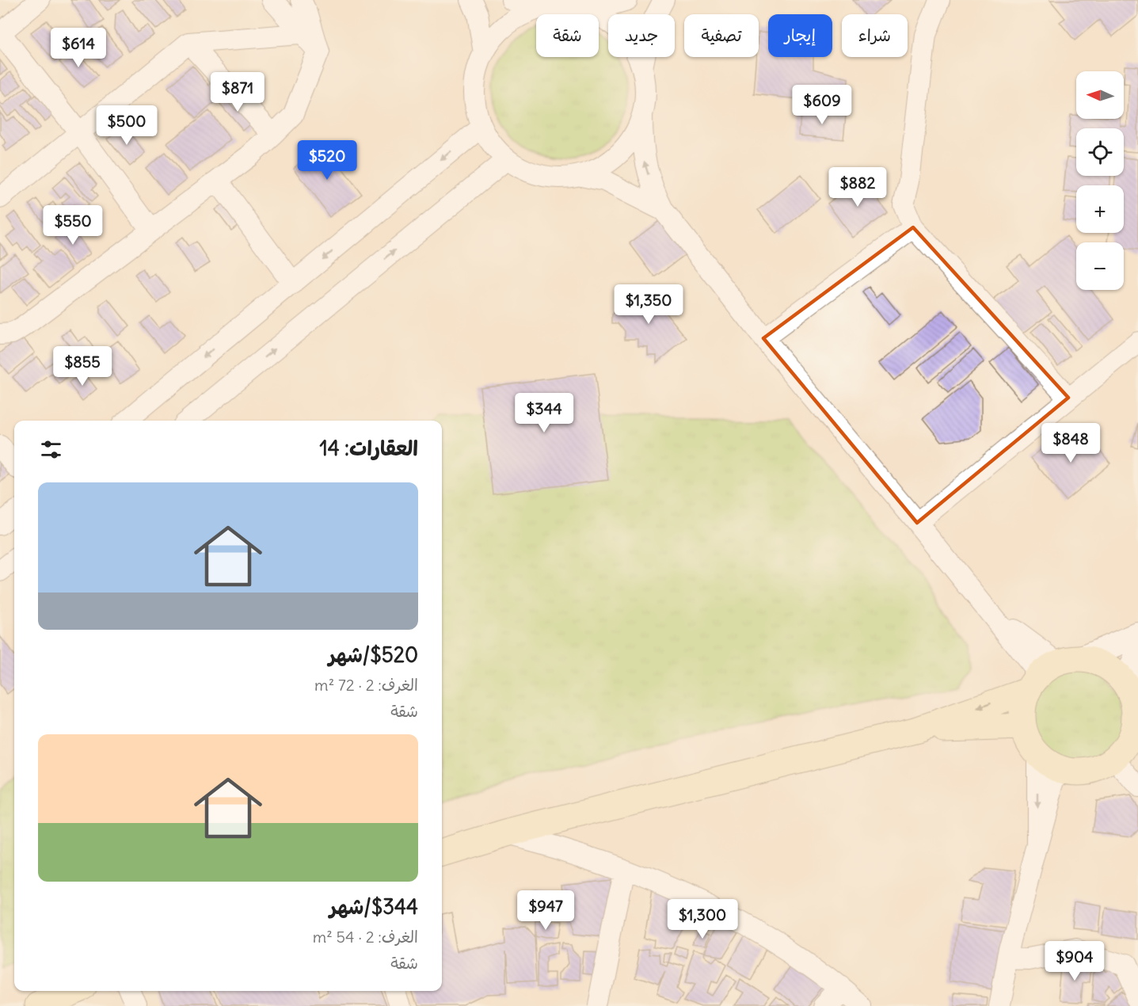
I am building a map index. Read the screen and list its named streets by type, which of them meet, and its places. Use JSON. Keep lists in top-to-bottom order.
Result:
{
  "north": "left",
  "page": {
    "chip": [
      "شراء",
      "إيجار",
      "تصفية",
      "جديد",
      "شقة"
    ],
    "price": [
      "$614",
      "$871",
      "$609",
      "$500",
      "$520",
      "$882",
      "$550",
      "$1,350",
      "$855",
      "$344",
      "$848",
      "$947",
      "$1,300",
      "$904"
    ],
    "map_buttons": ["+", "−"],
    "heading": "العقارات: 14",
    "list": [
      {
        "name": "$520/شهر",
        "note": "الغرف: 2 · 72 m² · شقة"
      },
      {
        "name": "$344/شهر",
        "note": "الغرف: 2 · 54 m² · شقة"
      }
    ]
  }
}
